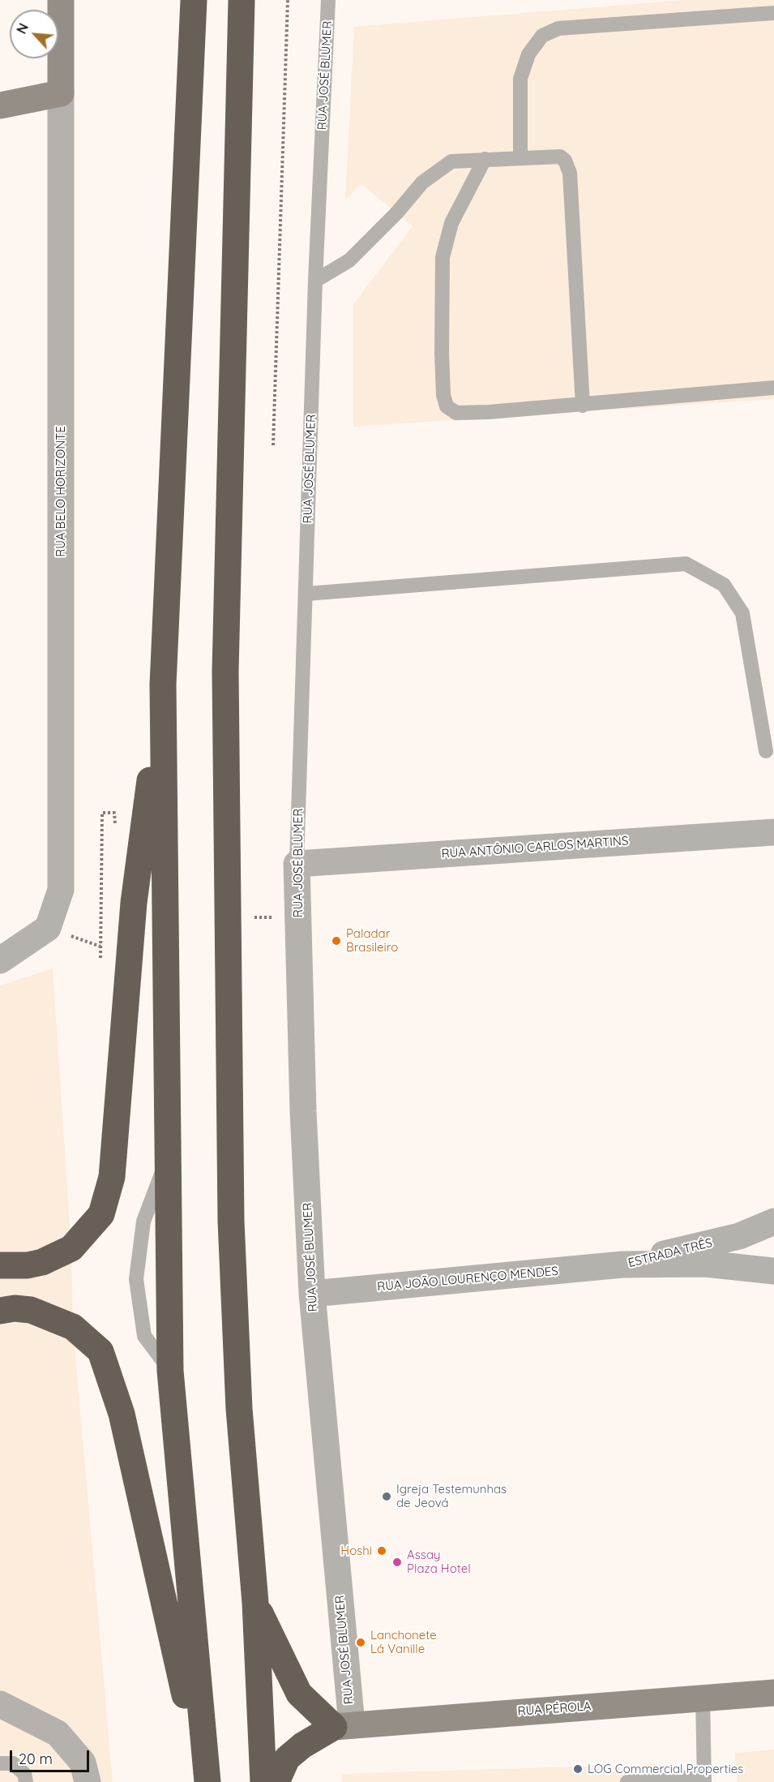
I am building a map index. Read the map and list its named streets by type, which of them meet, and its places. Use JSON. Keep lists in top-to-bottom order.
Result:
{
  "streets": {
    "street": [
      "RUA JOSÉ BLUMER",
      "RUA BELO HORIZONTE",
      "RUA ANTÔNIO CARLOS MARTINS",
      "ESTRADA TRÊS",
      "RUA JOÃO LOURENÇO MENDES",
      "RUA PÉROLA"
    ]
  },
  "crossings": [
    ["RUA JOSÉ BLUMER", "RUA ANTÔNIO CARLOS MARTINS"],
    ["RUA JOSÉ BLUMER", "RUA JOÃO LOURENÇO MENDES"],
    ["RUA JOSÉ BLUMER", "RUA PÉROLA"],
    ["ESTRADA TRÊS", "RUA JOÃO LOURENÇO MENDES"]
  ],
  "places": [
    "Paladar Brasileiro",
    "Igreja Testemunhas de Jeová",
    "Hoshi",
    "Assay Plaza Hotel",
    "Lanchonete Lá Vanille",
    "LOG Commercial Properties"
  ],
  "scale_bar": "20 m",
  "north": "top left"
}
